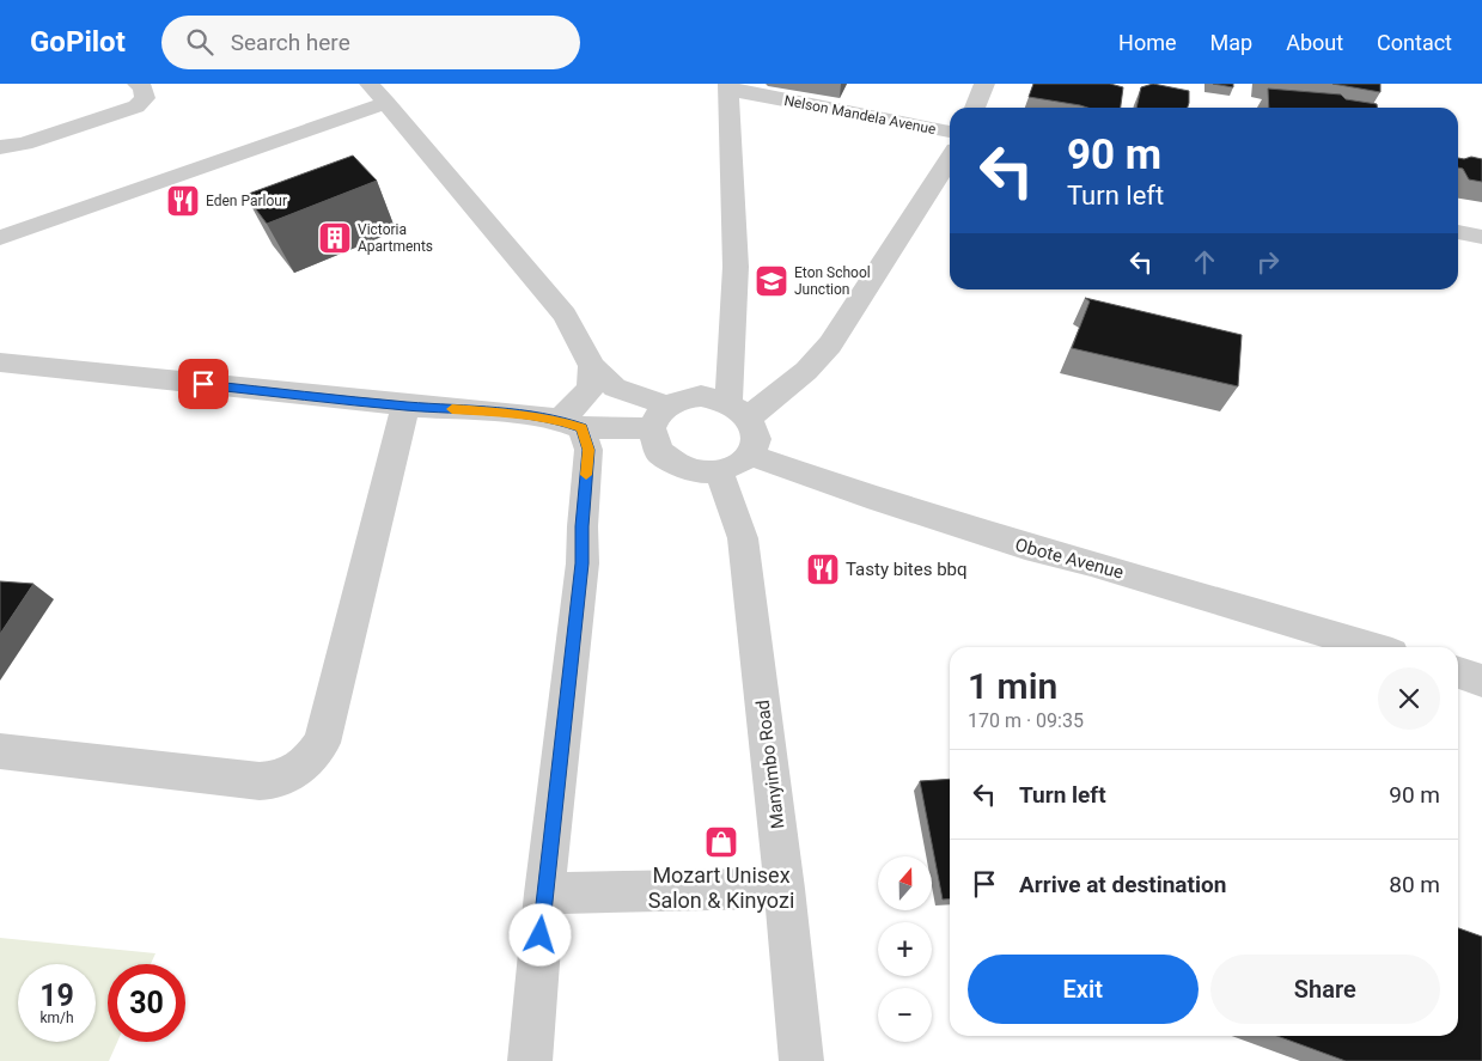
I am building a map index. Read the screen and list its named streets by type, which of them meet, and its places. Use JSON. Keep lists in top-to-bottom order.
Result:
{
  "streets": {
    "street": ["Nelson Mandela Avenue", "Obote Avenue", "Manyimbo Road"]
  },
  "crossings": [
    ["Obote Avenue", "Manyimbo Road"]
  ],
  "places": {
    "restaurant": ["Eden Parlour", "Tasty bites bbq"],
    "building": ["Victoria Apartments"],
    "school or university": ["Eton School Junction"],
    "shop": ["Mozart Unisex Salon & Kinyozi"]
  },
  "north": "top",
  "page": {
    "header": "GoPilot",
    "search": "Search here",
    "nav": [
      "Home",
      "Map",
      "About",
      "Contact"
    ],
    "turn": ["90 m", "Turn left"],
    "heading": ["1 min", "170 m · 09:35"],
    "list": [
      {
        "name": "Turn left",
        "value": "90 m"
      },
      {
        "name": "Arrive at destination",
        "value": "80 m"
      }
    ],
    "map_buttons": ["+", "−"],
    "buttons": ["Exit", "Share"],
    "speed": "19 km/h",
    "limit": "30"
  }
}
